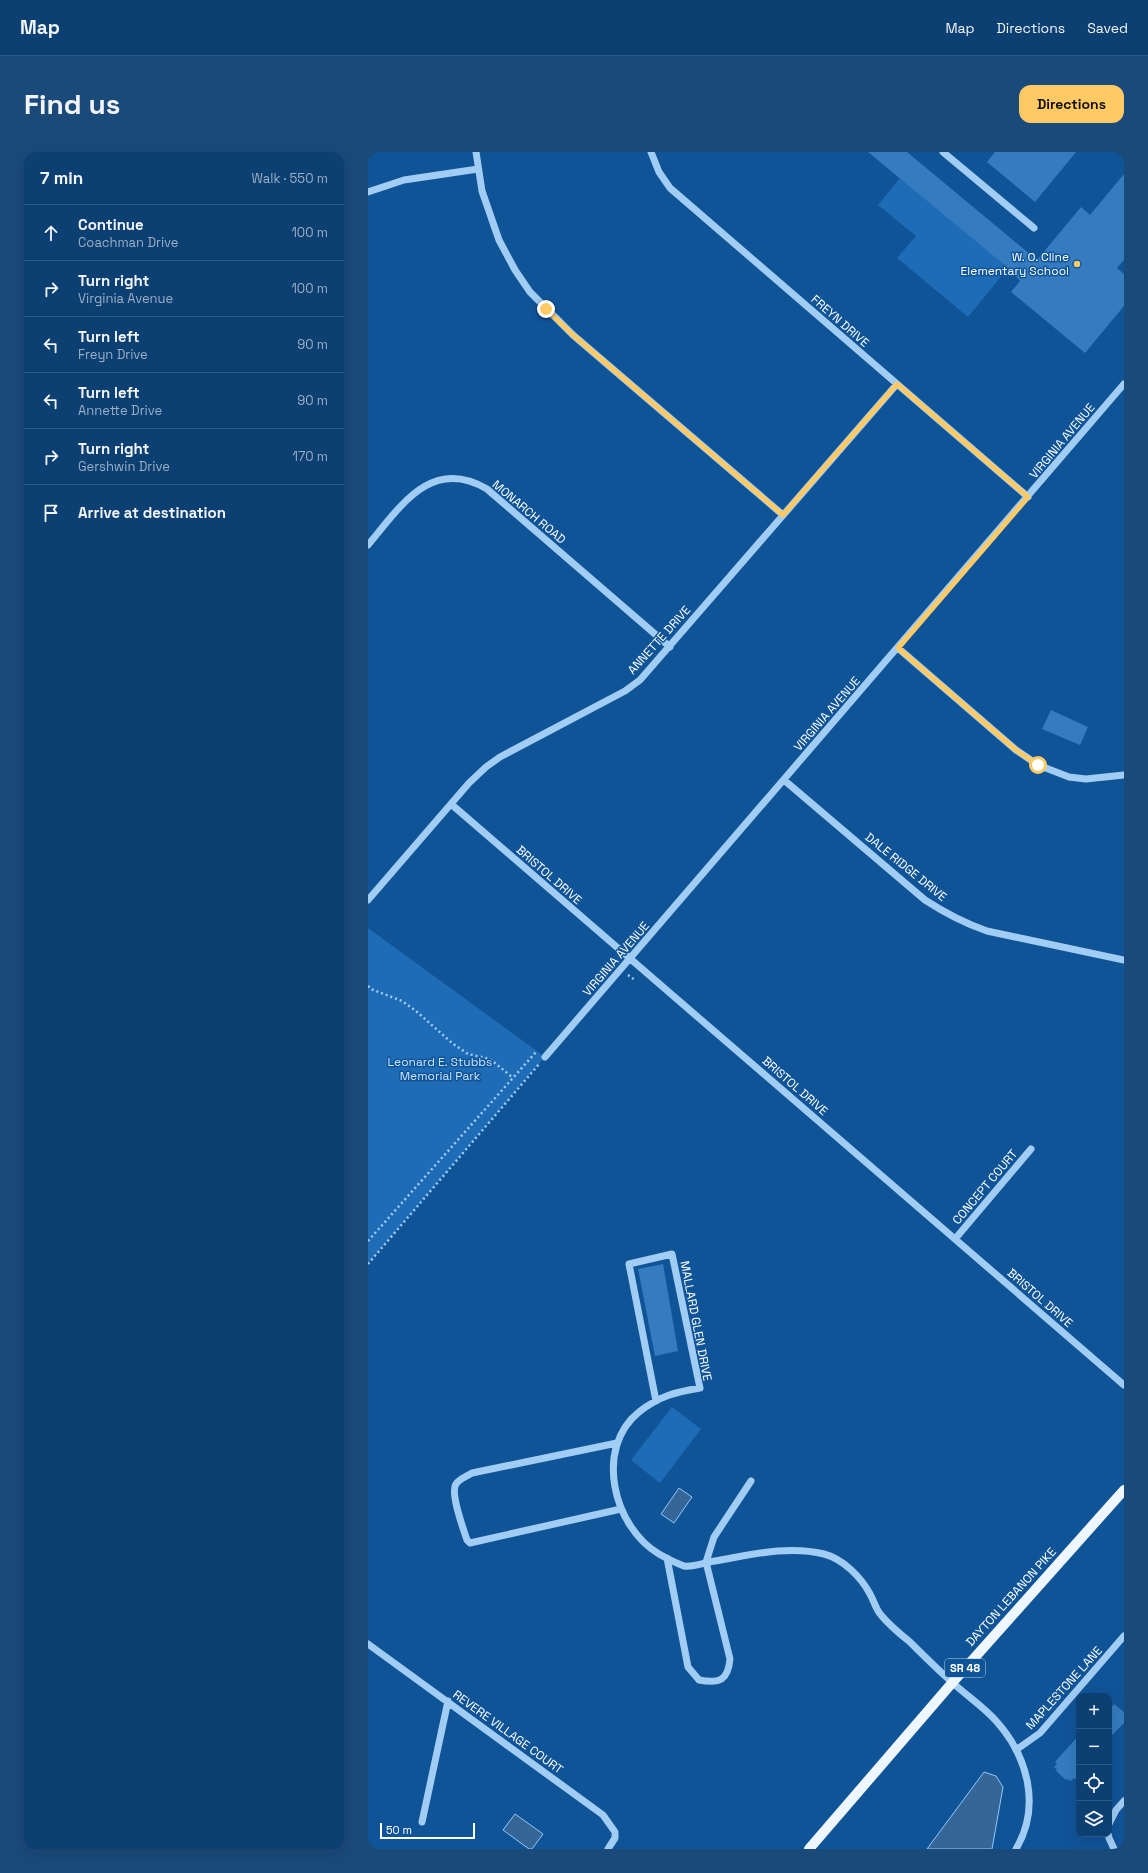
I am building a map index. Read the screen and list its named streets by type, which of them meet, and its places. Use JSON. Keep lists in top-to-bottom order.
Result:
{
  "streets": {
    "main road": ["DAYTON LEBANON PIKE", "SR 48"],
    "street": [
      "FREYN DRIVE",
      "VIRGINIA AVENUE",
      "MONARCH ROAD",
      "ANNETTE DRIVE",
      "DALE RIDGE DRIVE",
      "BRISTOL DRIVE",
      "CONCEPT COURT",
      "MALLARD GLEN DRIVE",
      "MAPLESTONE LANE",
      "REVERE VILLAGE COURT"
    ]
  },
  "crossings": [
    ["FREYN DRIVE", "VIRGINIA AVENUE"],
    ["FREYN DRIVE", "ANNETTE DRIVE"],
    ["VIRGINIA AVENUE", "DALE RIDGE DRIVE"],
    ["VIRGINIA AVENUE", "BRISTOL DRIVE"],
    ["MONARCH ROAD", "ANNETTE DRIVE"],
    ["ANNETTE DRIVE", "BRISTOL DRIVE"],
    ["BRISTOL DRIVE", "CONCEPT COURT"],
    ["MALLARD GLEN DRIVE", "DAYTON LEBANON PIKE"],
    ["MALLARD GLEN DRIVE", "MAPLESTONE LANE"]
  ],
  "parks": ["Leonard E. Stubbs Memorial Park"],
  "places": ["W. O. Cline Elementary School"],
  "scale_bar": "50 m",
  "page": {
    "header": "Map",
    "nav": ["Map", "Directions", "Saved"],
    "buttons": "Directions",
    "title": "Find us",
    "heading": ["7 min", "Walk · 550 m"],
    "list": [
      ["Continue", "Coachman Drive", "100 m"],
      ["Turn right", "Virginia Avenue", "100 m"],
      ["Turn left", "Freyn Drive", "90 m"],
      ["Turn left", "Annette Drive", "90 m"],
      ["Turn right", "Gershwin Drive", "170 m"],
      "Arrive at destination"
    ],
    "map_buttons": ["+", "−"],
    "scale": "50 m"
  }
}
